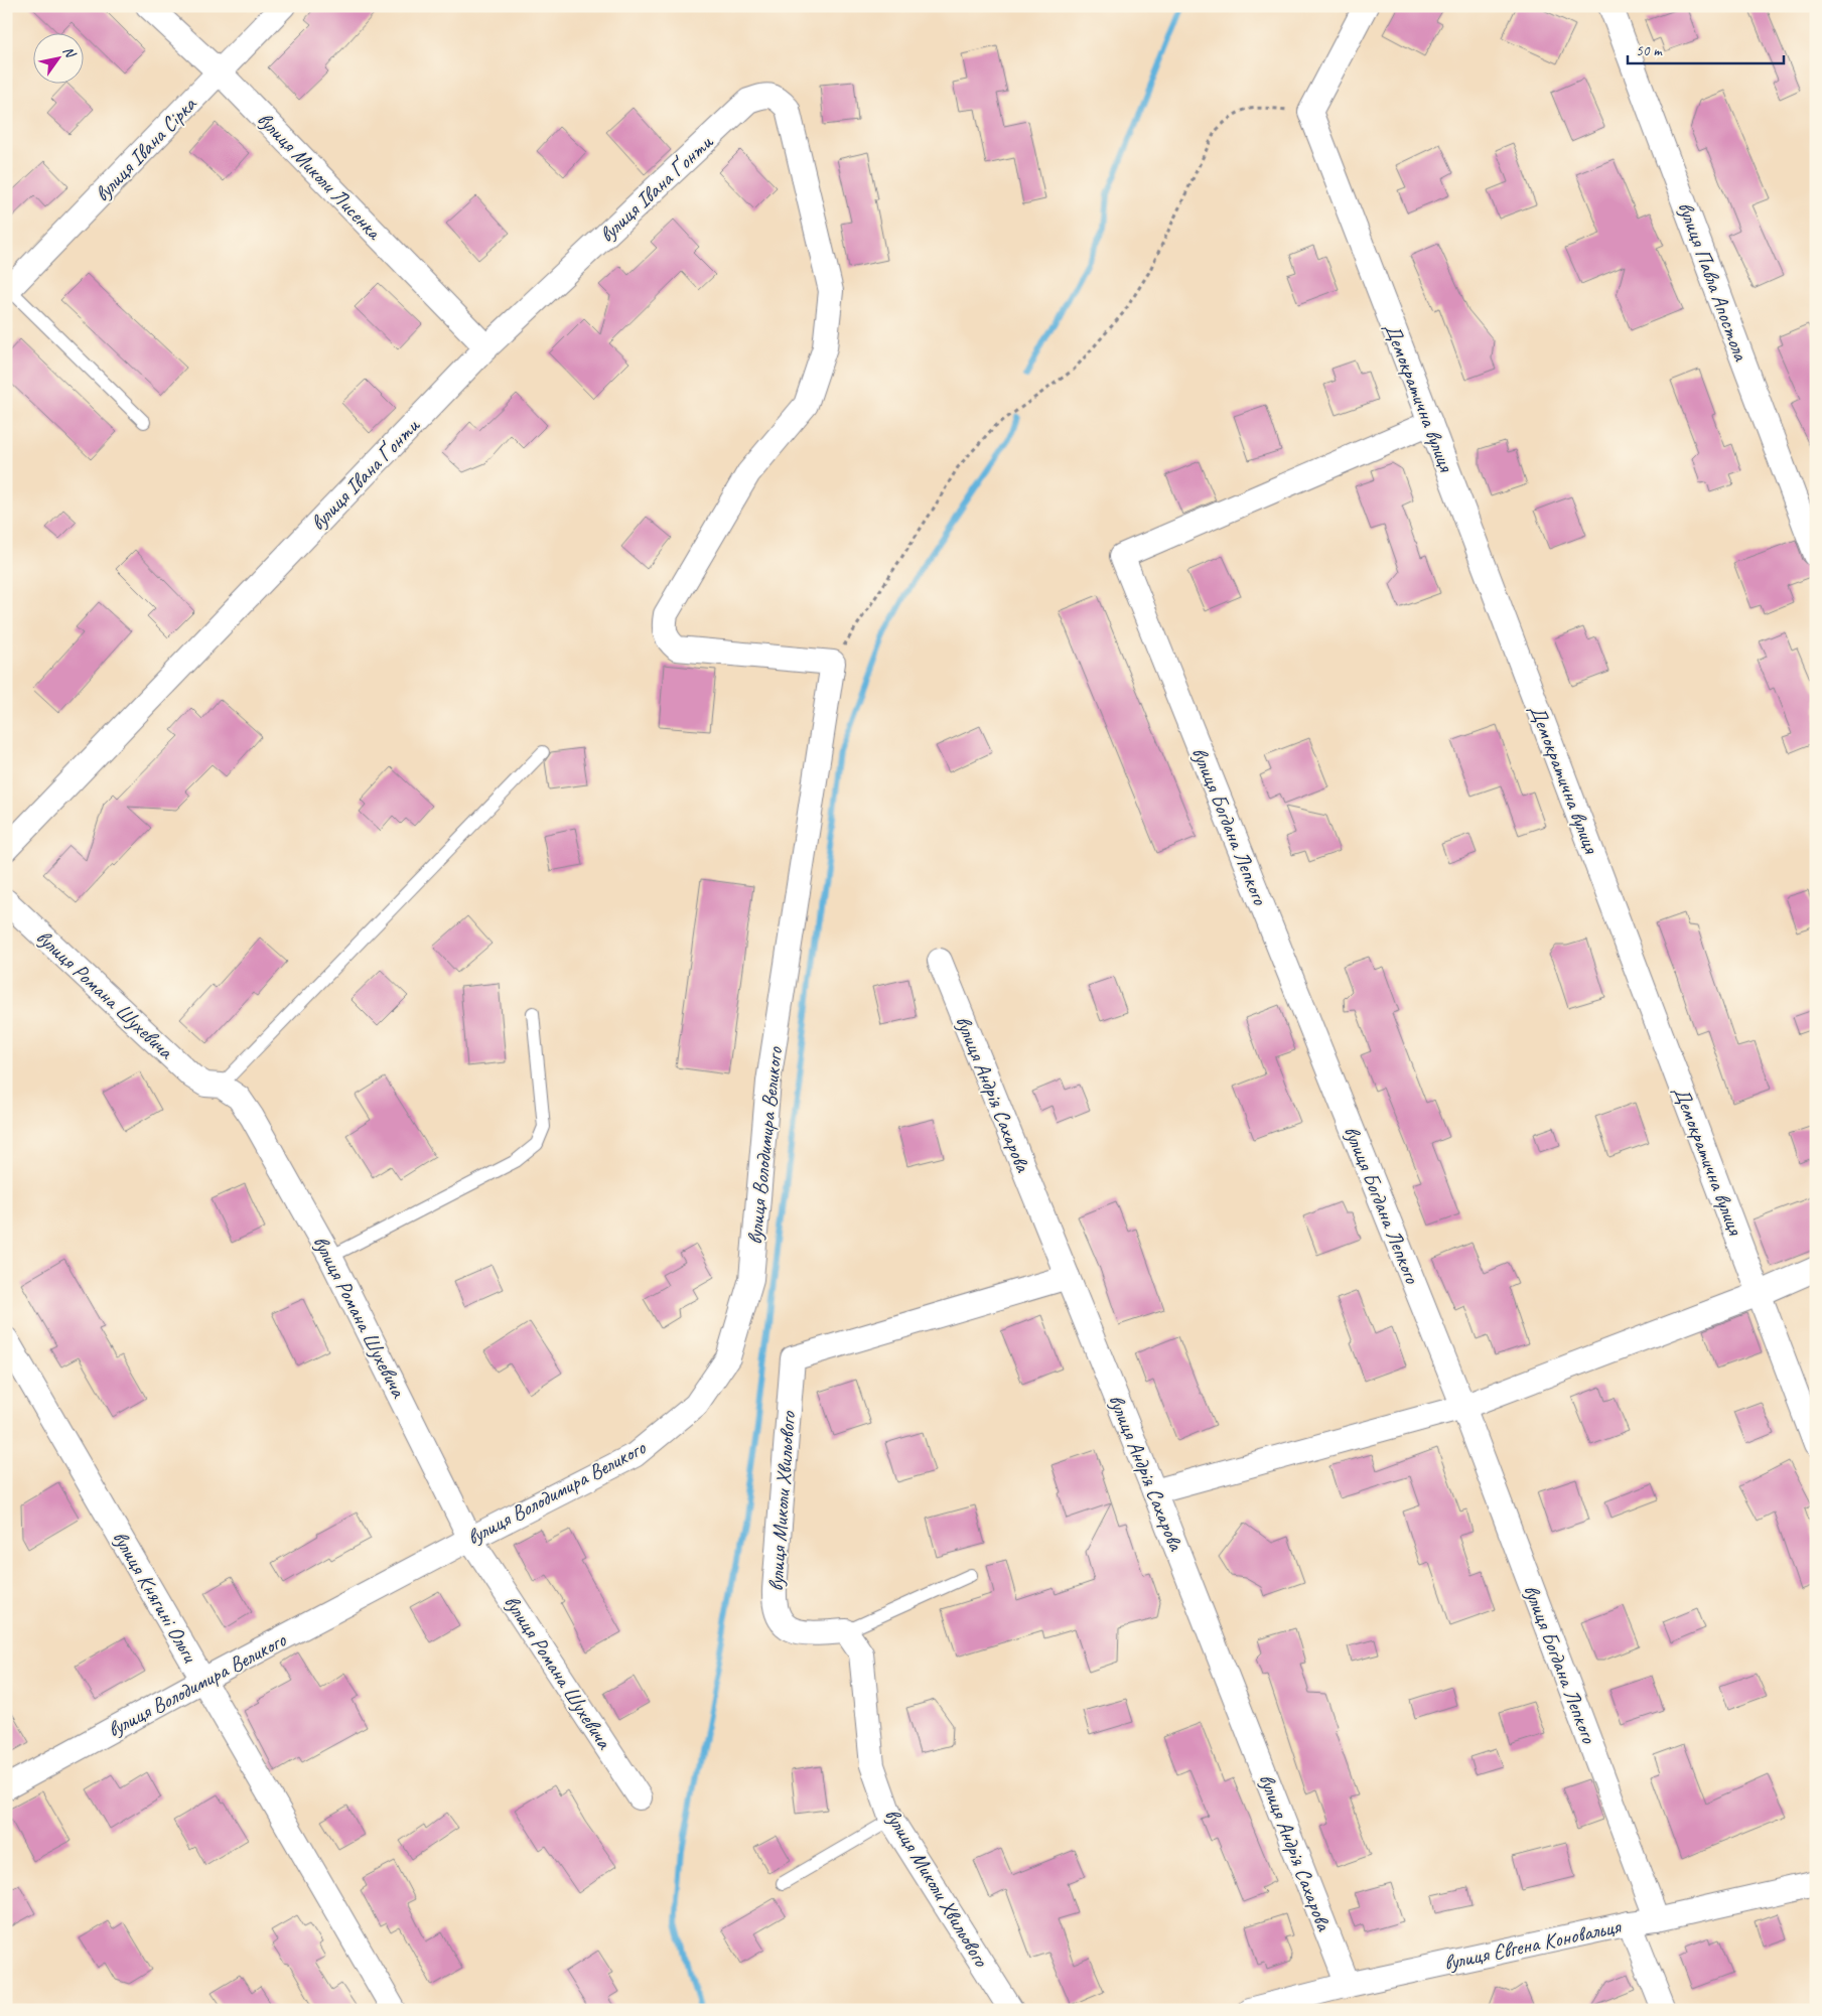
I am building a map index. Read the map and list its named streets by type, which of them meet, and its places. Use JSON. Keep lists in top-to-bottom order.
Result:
{
  "streets": {
    "street": [
      "вулиця Івана Сірка",
      "вулиця Миколи Лисенка",
      "вулиця Івана Ґонти",
      "вулиця Павла Апостола",
      "Демократична вулиця",
      "вулиця Богдана Лепкого",
      "вулиця Романа Шухевича",
      "вулиця Андрія Сахарова",
      "вулиця Володимира Великого",
      "вулиця Миколи Хвильового",
      "вулиця Княгині Ольги",
      "вулиця Євгена Коновальця"
    ]
  },
  "crossings": [
    ["вулиця Івана Сірка", "вулиця Миколи Лисенка"],
    ["вулиця Миколи Лисенка", "вулиця Івана Ґонти"],
    ["вулиця Івана Ґонти", "вулиця Володимира Великого"],
    ["Демократична вулиця", "вулиця Богдана Лепкого"],
    ["вулиця Богдана Лепкого", "вулиця Євгена Коновальця"],
    ["вулиця Романа Шухевича", "вулиця Володимира Великого"],
    ["вулиця Андрія Сахарова", "вулиця Миколи Хвильового"],
    ["вулиця Андрія Сахарова", "вулиця Євгена Коновальця"],
    ["вулиця Володимира Великого", "вулиця Княгині Ольги"]
  ],
  "scale_bar": "50 m",
  "north": "top right"
}
